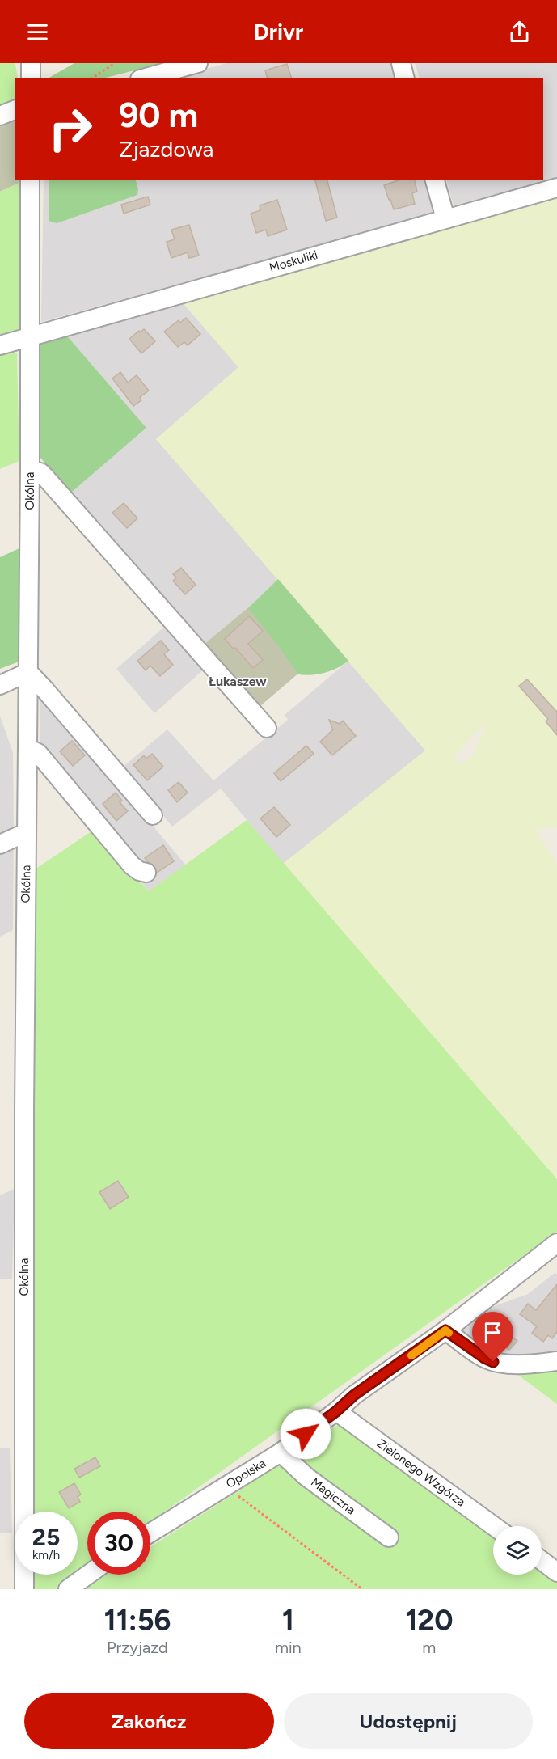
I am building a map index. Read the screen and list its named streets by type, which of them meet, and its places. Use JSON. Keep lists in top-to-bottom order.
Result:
{
  "streets": {
    "street": [
      "Moskuliki",
      "Okólna",
      "Zielonego Wzgórza",
      "Opolska",
      "Magiczna"
    ]
  },
  "crossings": [
    ["Moskuliki", "Okólna"],
    ["Zielonego Wzgórza", "Opolska"],
    ["Opolska", "Magiczna"]
  ],
  "districts": ["Łukaszew"],
  "page": {
    "header": "Drivr",
    "turn": ["90 m", "Zjazdowa"],
    "speed": "25 km/h",
    "limit": "30",
    "eta": [
      "11:56",
      "Przyjazd",
      "1",
      "min",
      "120",
      "m"
    ],
    "buttons": ["Zakończ", "Udostępnij"]
  }
}
